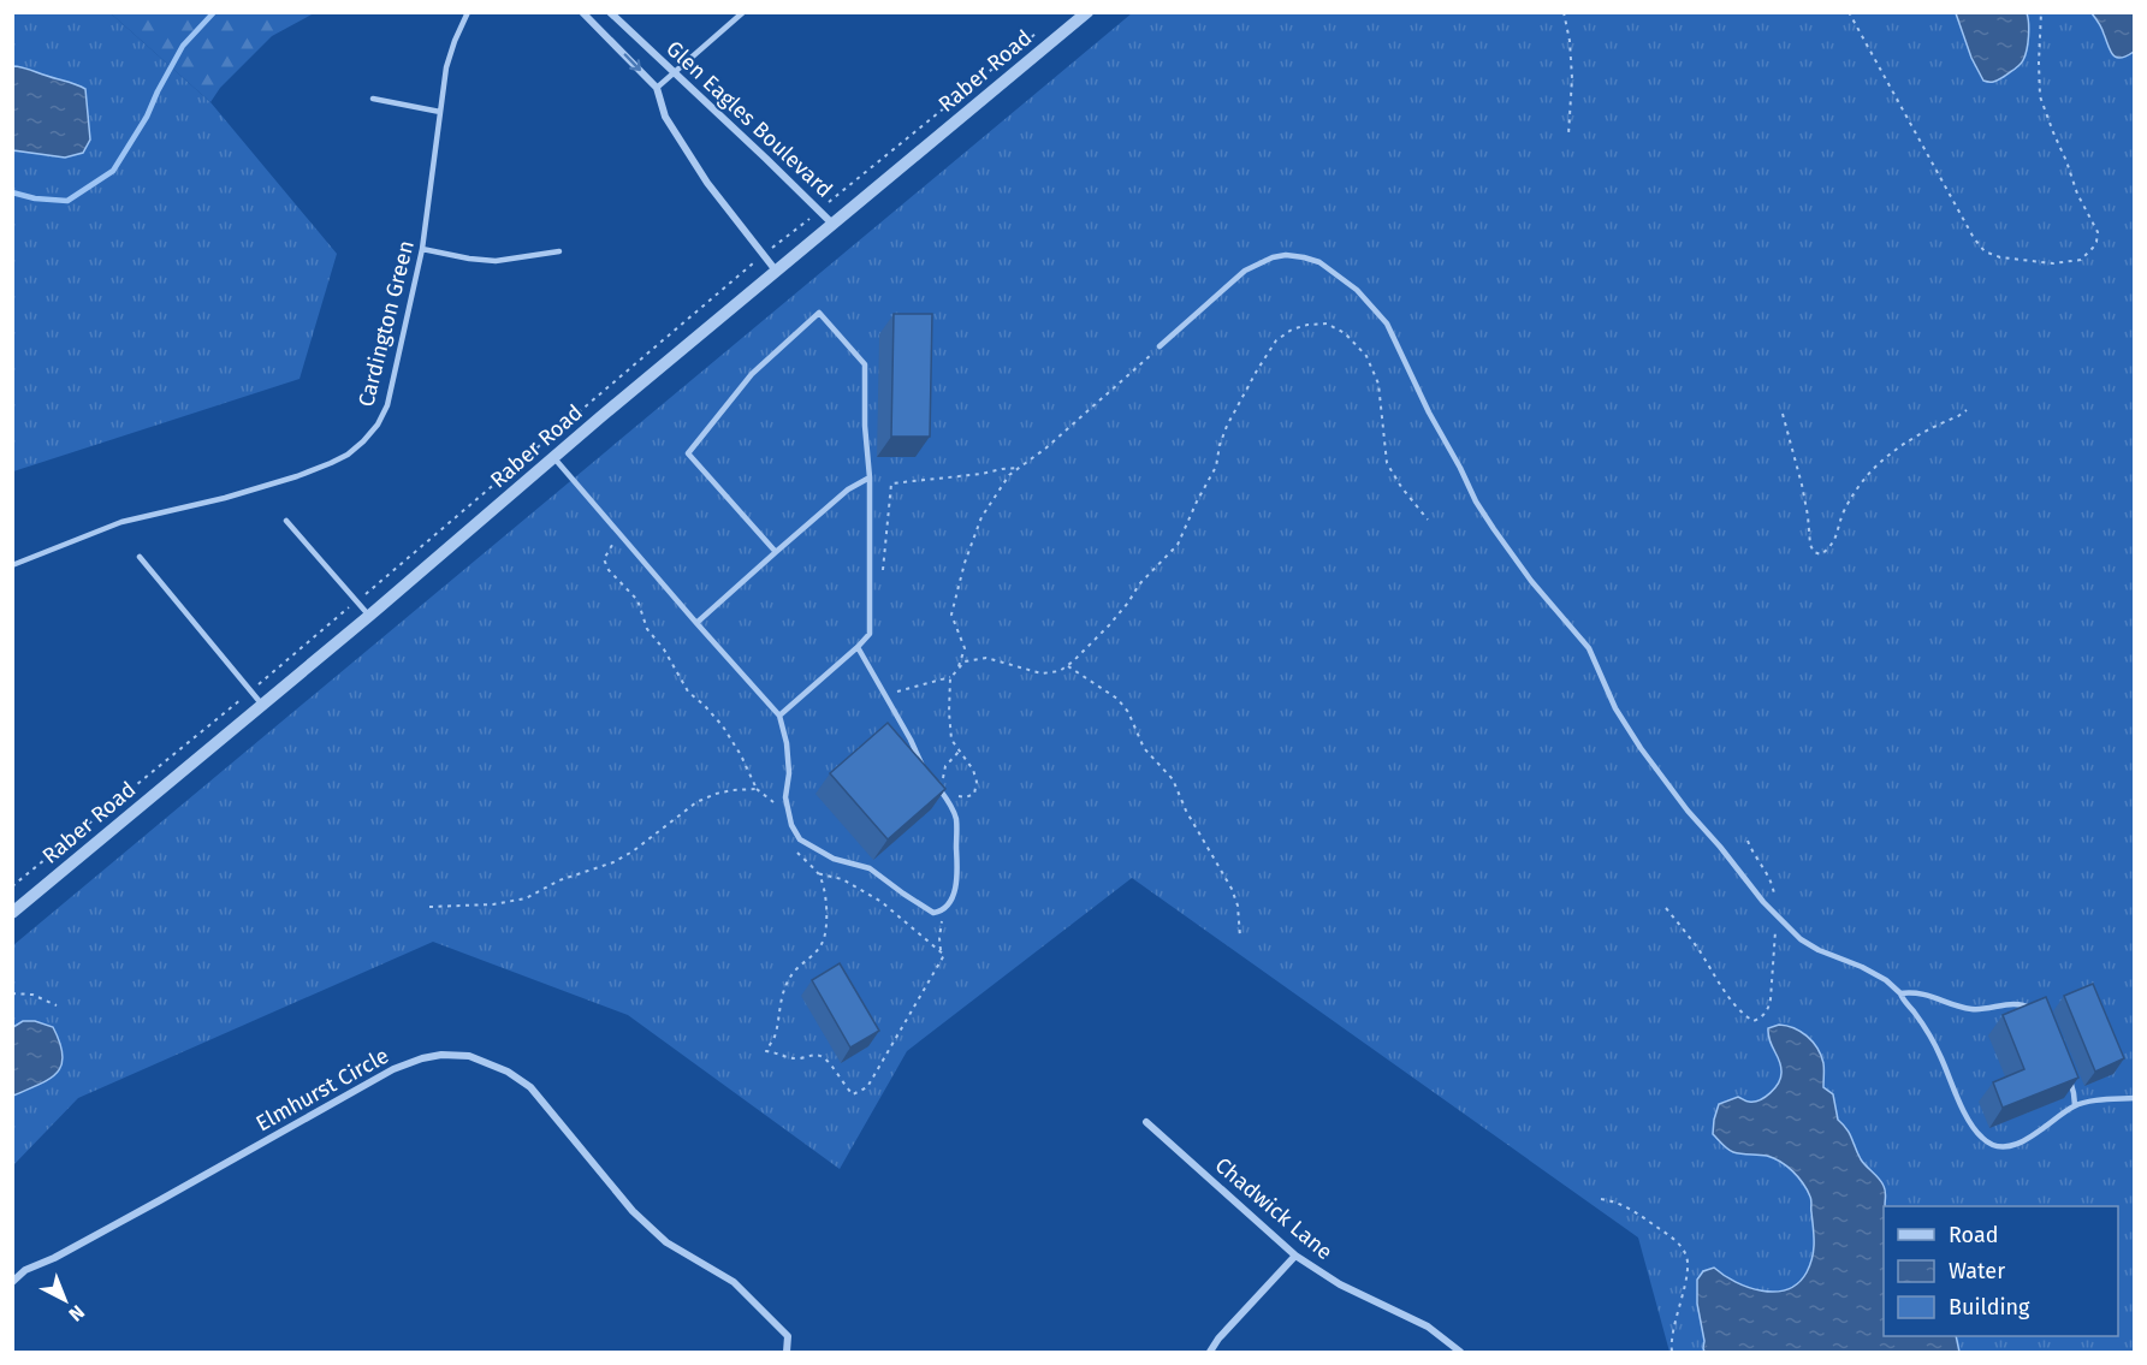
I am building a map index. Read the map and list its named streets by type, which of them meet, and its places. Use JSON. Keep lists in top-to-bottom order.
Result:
{
  "streets": {
    "street": [
      "Raber Road",
      "Glen Eagles Boulevard",
      "Elmhurst Circle",
      "Chadwick Lane"
    ],
    "lane": ["Cardington Green"]
  },
  "crossings": [
    ["Raber Road", "Glen Eagles Boulevard"]
  ],
  "legend": ["Road", "Water", "Building"],
  "north": "bottom right"
}
